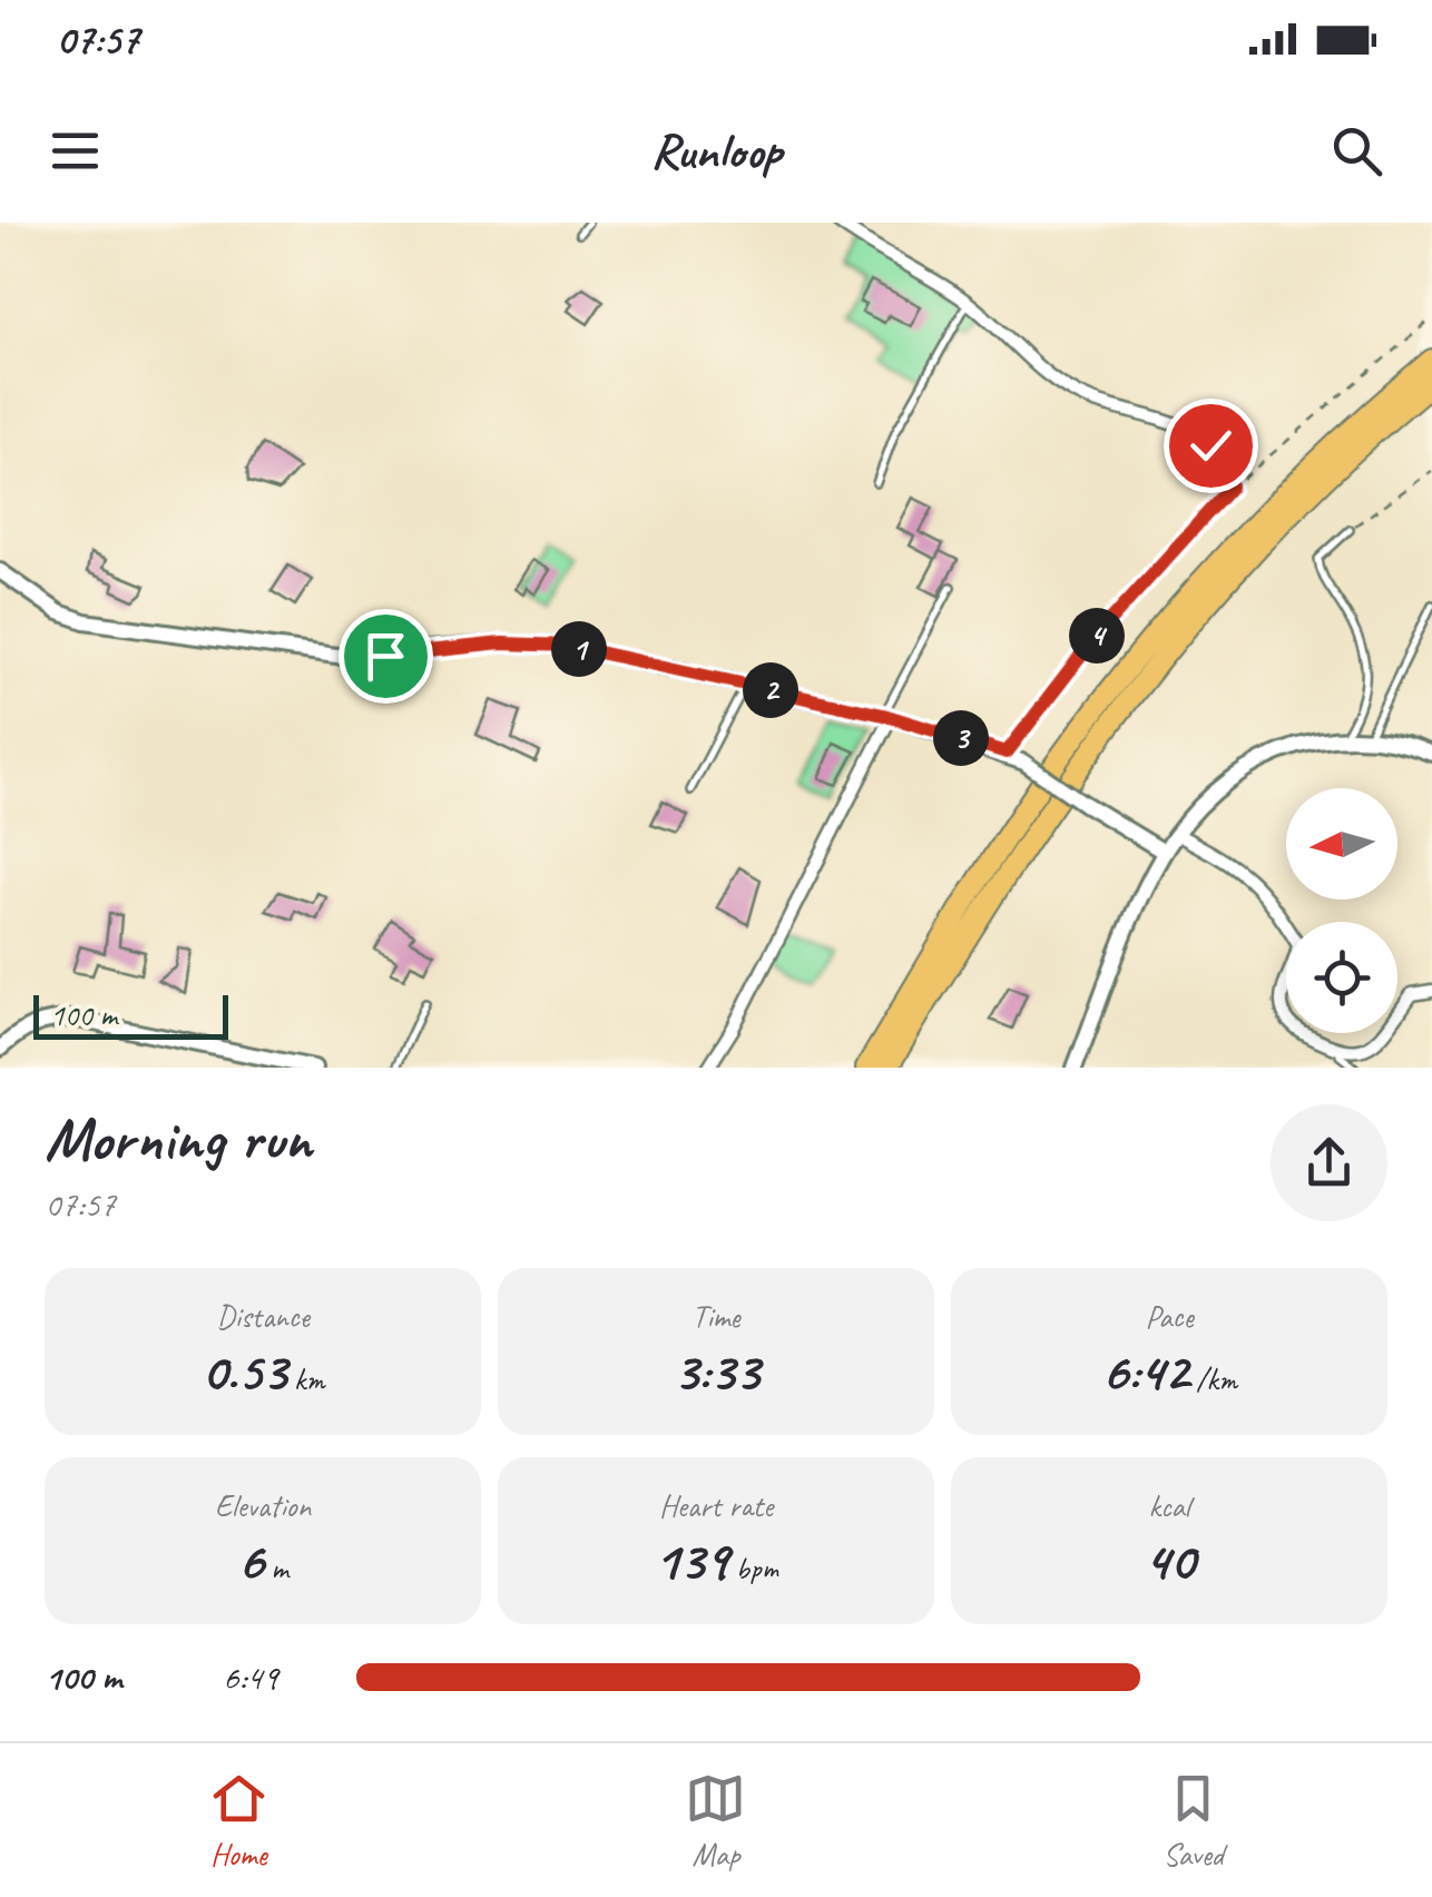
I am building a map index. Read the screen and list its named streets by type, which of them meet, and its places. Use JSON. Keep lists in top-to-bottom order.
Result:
{
  "scale_bar": "100 m",
  "north": "left",
  "page": {
    "status": "07:57",
    "header": "Runloop",
    "pins": [
      "4",
      "1",
      "2",
      "3"
    ],
    "scale": "100 m",
    "heading": ["Morning run", "07:57"],
    "stats": [
      ["Distance", "0.53 km"],
      ["Time", "3:33"],
      ["Pace", "6:42 /km"],
      ["Elevation", "6 m"],
      ["Heart rate", "139 bpm"],
      ["kcal", "40"]
    ],
    "list": [
      {
        "name": "100 m",
        "note": "6:49"
      }
    ],
    "tabs": ["Home", "Map", "Saved"]
  }
}
